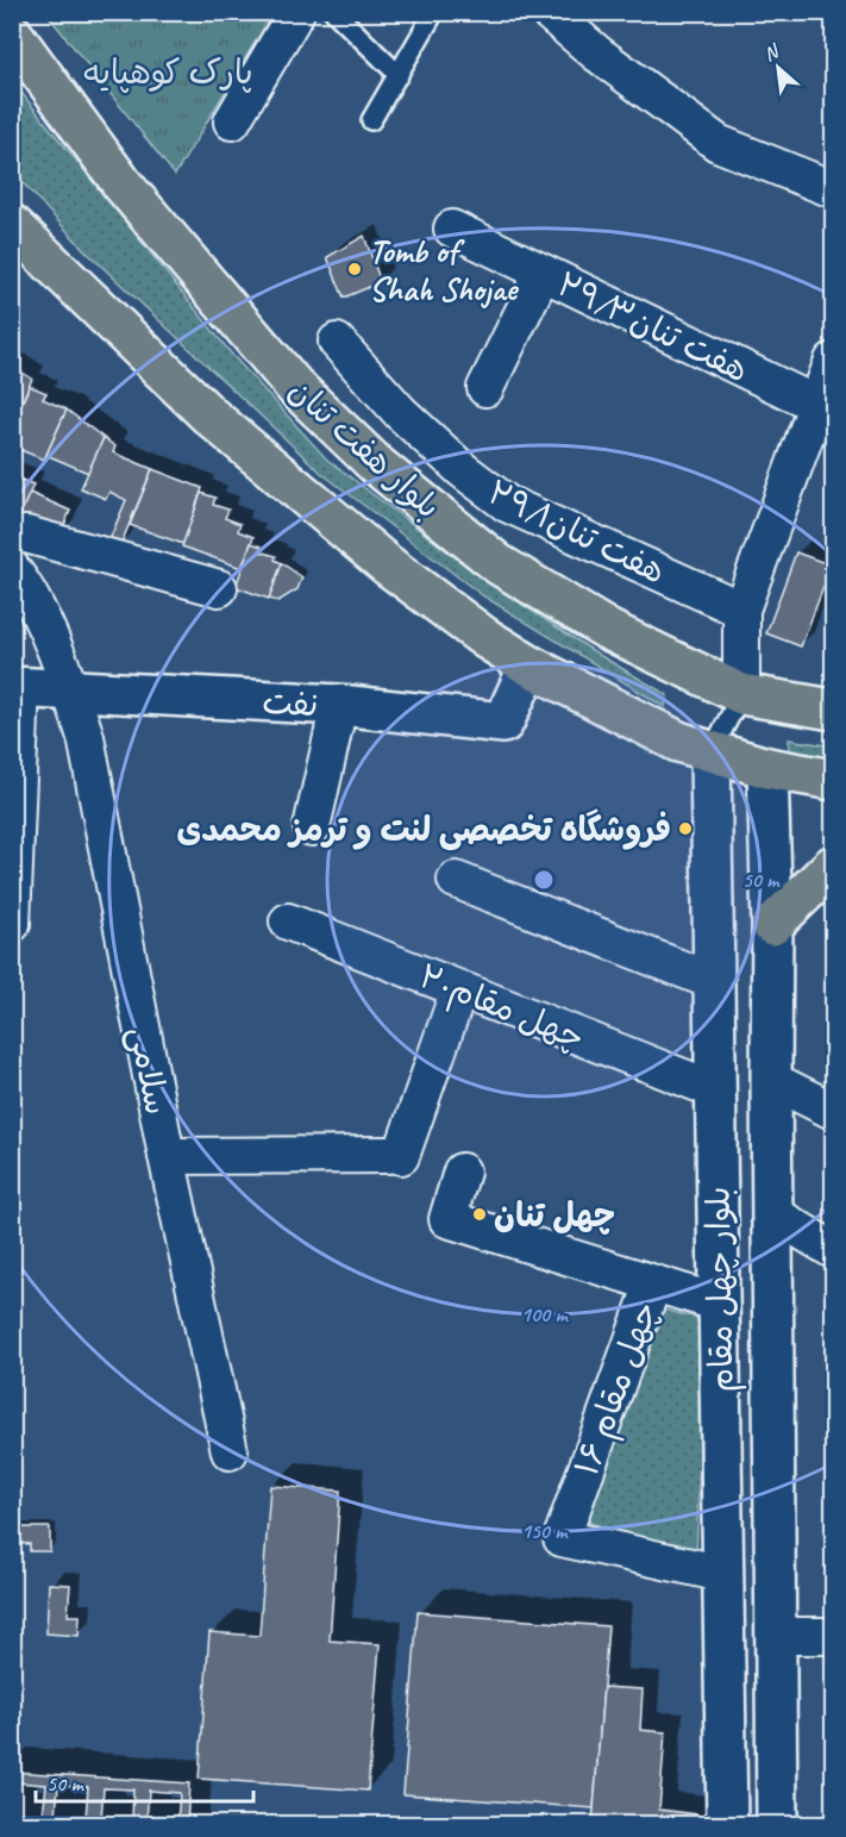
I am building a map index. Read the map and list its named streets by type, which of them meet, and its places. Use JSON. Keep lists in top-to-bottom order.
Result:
{
  "streets": {
    "main road": ["بلوار هفت تنان", "نفت", "بلوار چهل مقام"],
    "street": [
      "۲۹/۳هفت تنان",
      "۲۹/۱هفت تنان",
      "چهل مقام۲۰",
      "سلامی",
      "چهل مقام ۱۶"
    ]
  },
  "crossings": [
    ["نفت", "سلامی"],
    ["چهل مقام۲۰", "بلوار چهل مقام"],
    ["بلوار چهل مقام", "چهل مقام ۱۶"]
  ],
  "parks": ["پارک کوهپایه"],
  "places": ["Tomb of Shah Shojae", "فروشگاه تخصصی لنت و ترمز محمدی", "چهل تنان"],
  "scale_bar": "50 m",
  "north": "top left",
  "rings": ["50 m", "100 m", "150 m"]
}
